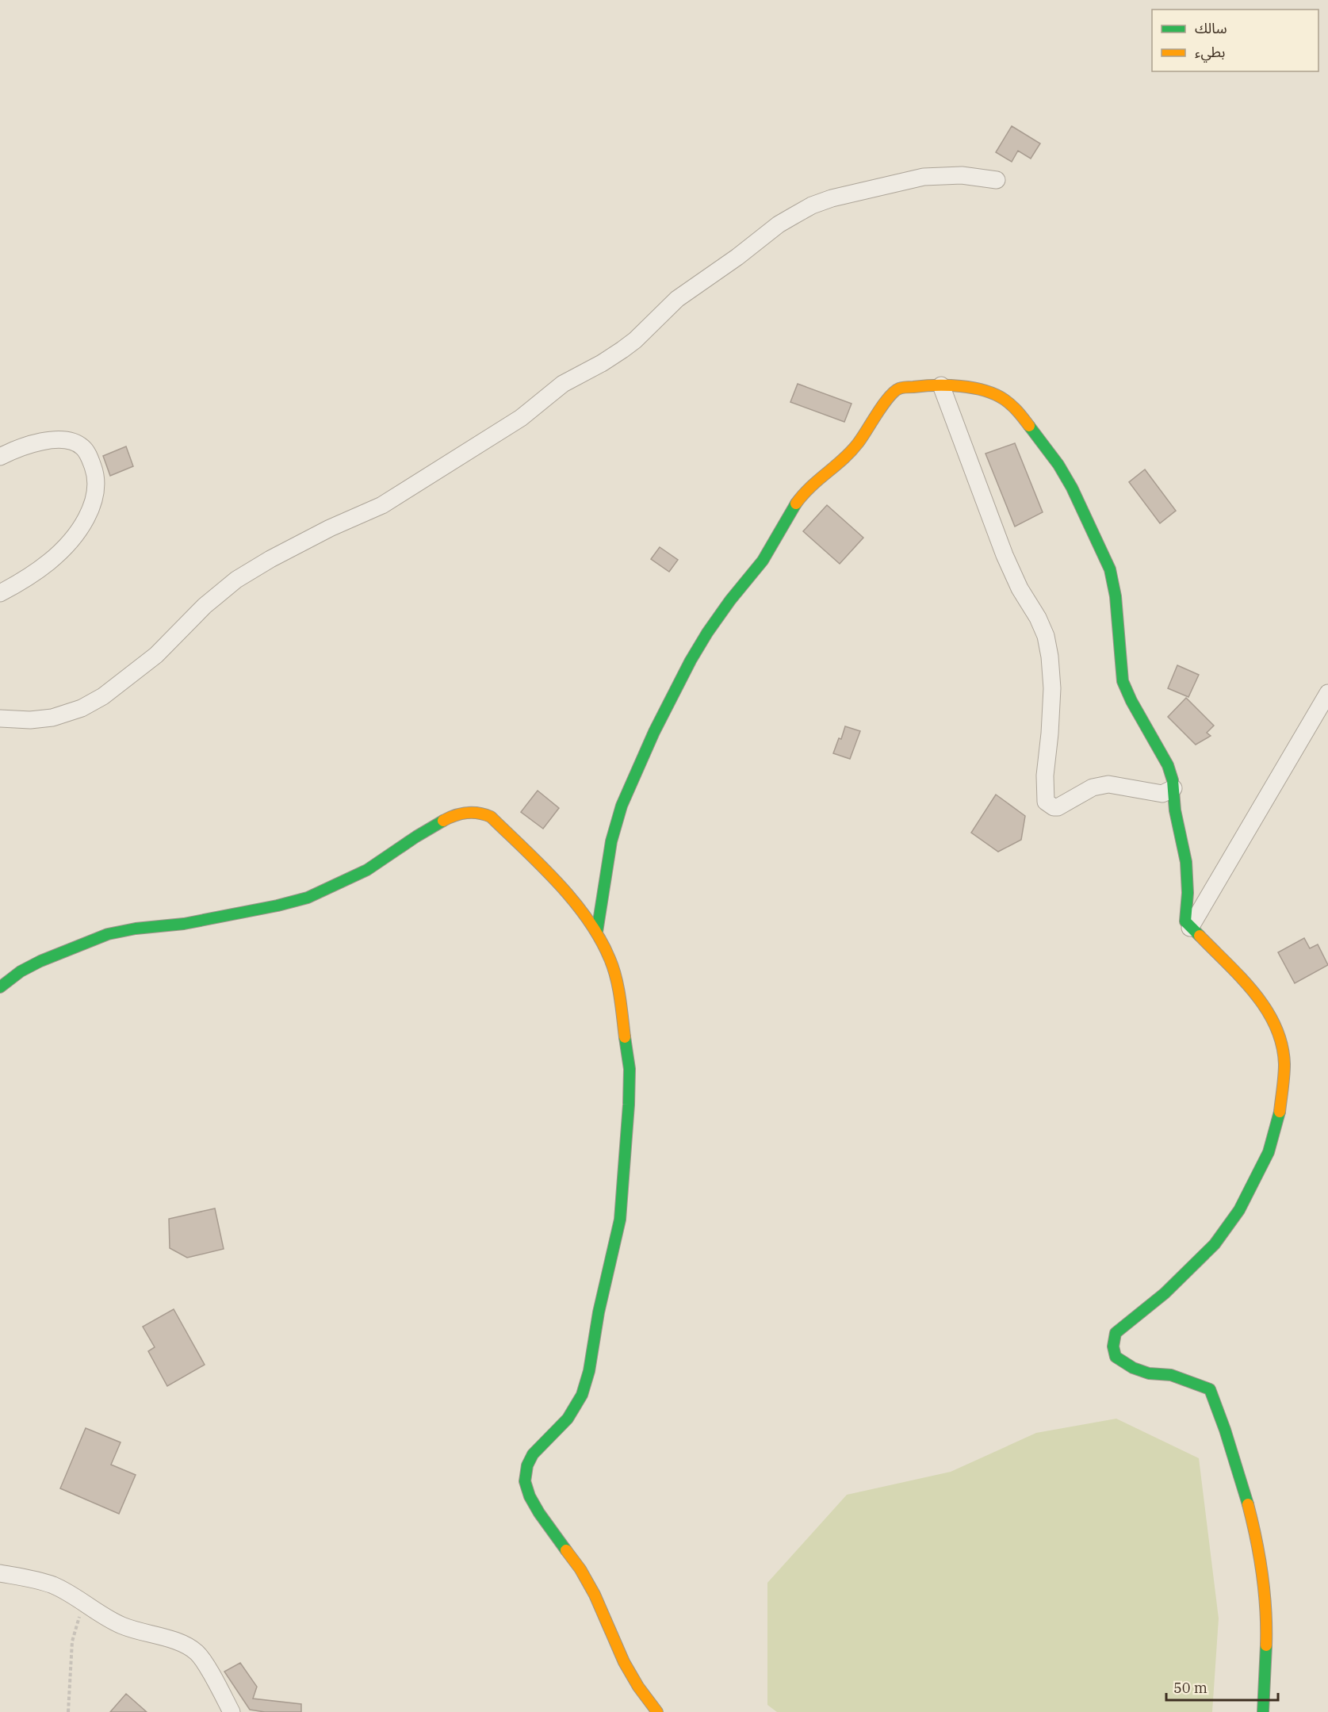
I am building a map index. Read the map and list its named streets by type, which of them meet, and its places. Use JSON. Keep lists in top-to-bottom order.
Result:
{
  "legend": ["سالك", "بطيء"],
  "scale_bar": "50 m"
}
